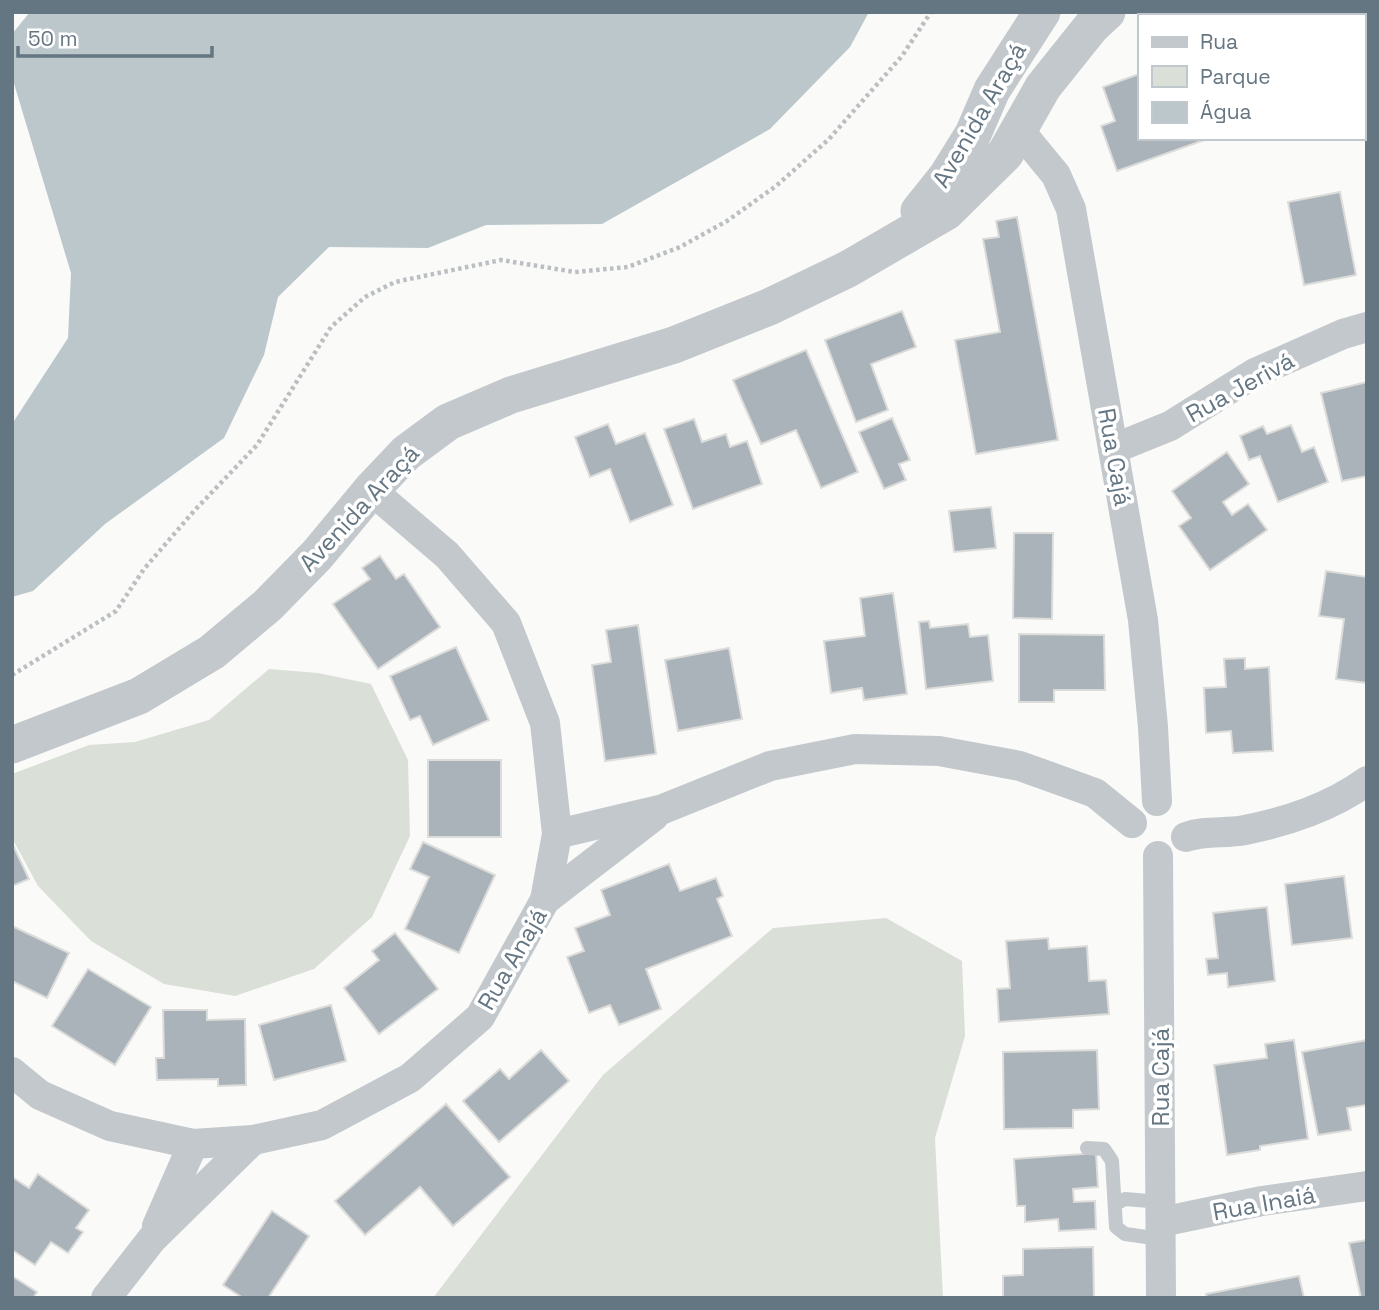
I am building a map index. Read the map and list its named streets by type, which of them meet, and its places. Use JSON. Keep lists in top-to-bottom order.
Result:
{
  "streets": {
    "street": [
      "Avenida Araçá",
      "Rua Jerivá",
      "Rua Cajá",
      "Rua Anajá",
      "Rua Inaiá"
    ]
  },
  "crossings": [
    ["Avenida Araçá", "Rua Cajá"],
    ["Avenida Araçá", "Rua Anajá"],
    ["Rua Jerivá", "Rua Cajá"],
    ["Rua Cajá", "Rua Inaiá"]
  ],
  "legend": ["Rua", "Parque", "Água"],
  "scale_bar": "50 m"
}
